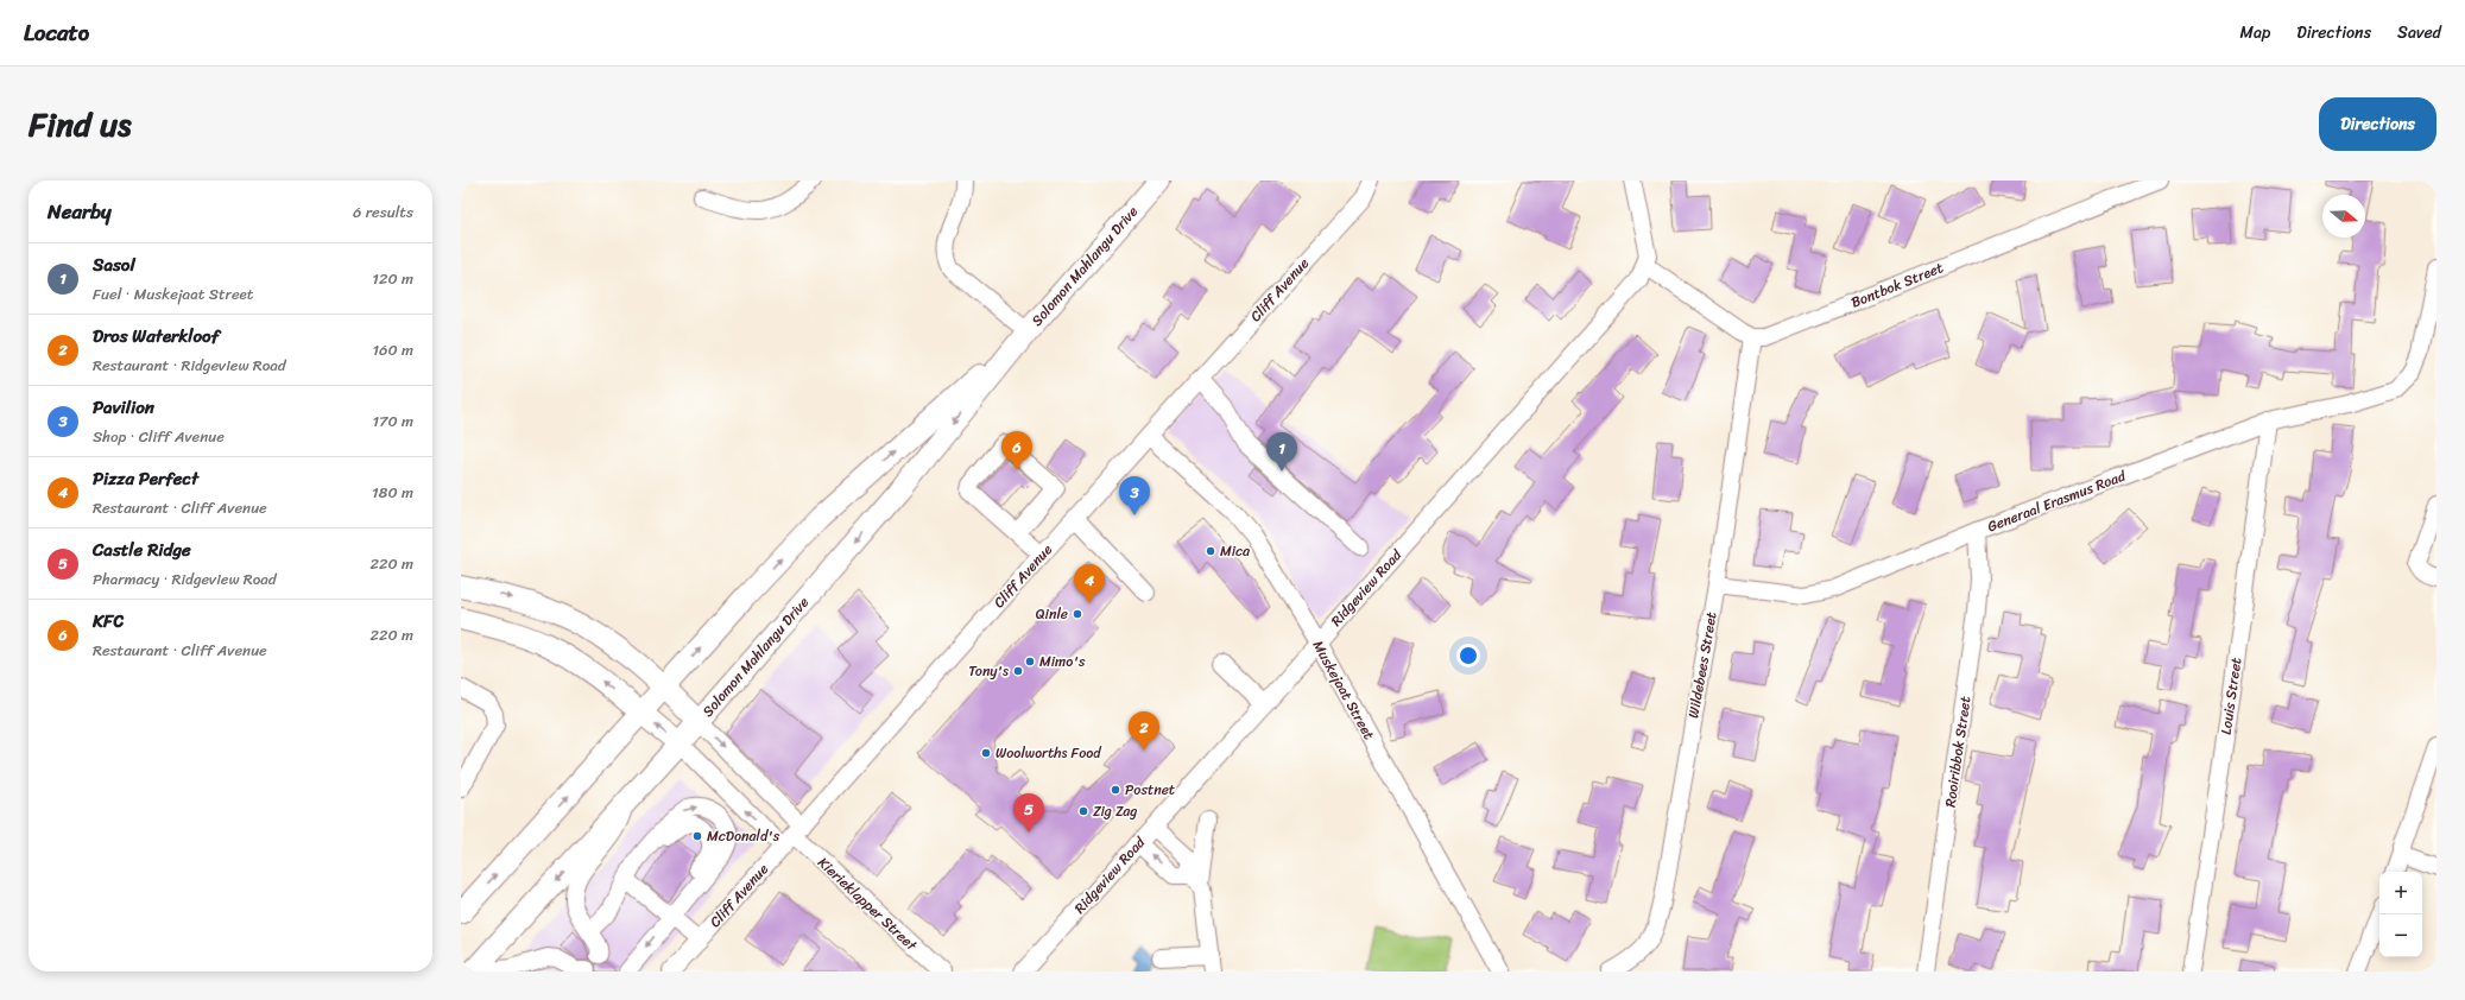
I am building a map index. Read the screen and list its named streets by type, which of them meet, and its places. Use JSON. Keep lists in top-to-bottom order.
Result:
{
  "streets": {
    "main road": ["Solomon Mahlangu Drive"],
    "street": [
      "Bontbok Street",
      "Cliff Avenue",
      "Generaal Erasmus Road",
      "Ridgeview Road",
      "Wildebees Street",
      "Muskejaat Street",
      "Louis Street",
      "Rooiribbok Street",
      "Kierieklapper Street"
    ]
  },
  "crossings": [
    ["Solomon Mahlangu Drive", "Kierieklapper Street"],
    ["Bontbok Street", "Wildebees Street"],
    ["Cliff Avenue", "Muskejaat Street"],
    ["Cliff Avenue", "Kierieklapper Street"],
    ["Generaal Erasmus Road", "Wildebees Street"],
    ["Generaal Erasmus Road", "Louis Street"],
    ["Generaal Erasmus Road", "Rooiribbok Street"],
    ["Ridgeview Road", "Muskejaat Street"]
  ],
  "places": [
    "Mica",
    "Qinle",
    "Mimo's",
    "Tony's",
    "Woolworths Food",
    "Postnet",
    "Zig Zag",
    "McDonald's"
  ],
  "north": "right",
  "page": {
    "header": "Locato",
    "nav": ["Map", "Directions", "Saved"],
    "title": "Find us",
    "buttons": "Directions",
    "heading": ["Nearby", "6 results"],
    "list": [
      {
        "mark": "1",
        "name": "Sasol",
        "note": "Fuel · Muskejaat Street",
        "value": "120 m"
      },
      {
        "mark": "2",
        "name": "Dros Waterkloof",
        "note": "Restaurant · Ridgeview Road",
        "value": "160 m"
      },
      {
        "mark": "3",
        "name": "Pavilion",
        "note": "Shop · Cliff Avenue",
        "value": "170 m"
      },
      {
        "mark": "4",
        "name": "Pizza Perfect",
        "note": "Restaurant · Cliff Avenue",
        "value": "180 m"
      },
      {
        "mark": "5",
        "name": "Castle Ridge",
        "note": "Pharmacy · Ridgeview Road",
        "value": "220 m"
      },
      {
        "mark": "6",
        "name": "KFC",
        "note": "Restaurant · Cliff Avenue",
        "value": "220 m"
      }
    ],
    "pins": [
      "6",
      "1",
      "3",
      "4",
      "2",
      "5"
    ],
    "map_buttons": ["+", "−"]
  }
}
